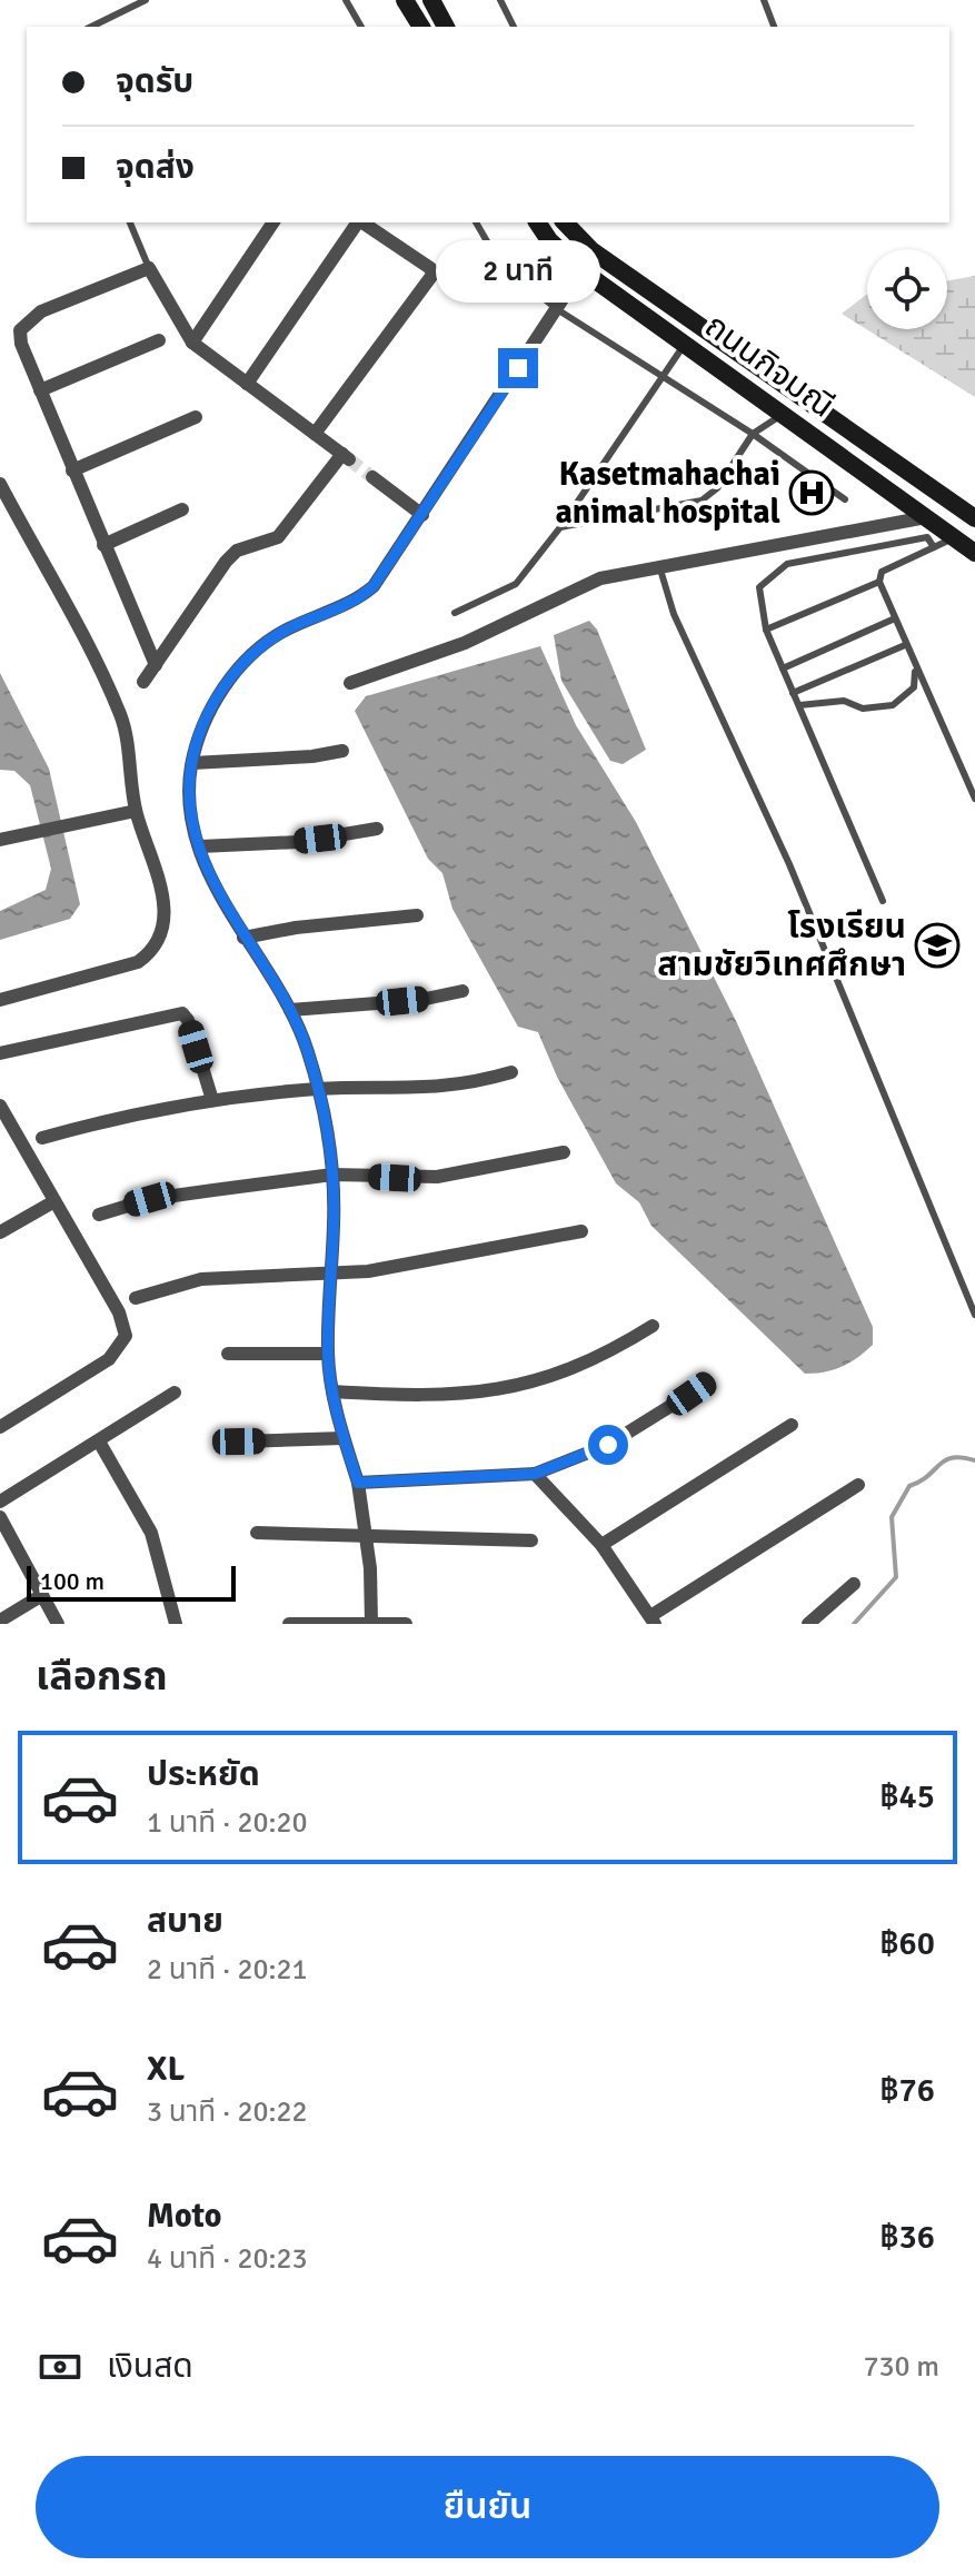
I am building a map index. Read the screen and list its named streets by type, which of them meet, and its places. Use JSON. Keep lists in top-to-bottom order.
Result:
{
  "streets": {
    "main road": ["ถนนกิจมณี"]
  },
  "places": {
    "hospital": ["Kasetmahachai animal hospital"],
    "school or university": ["โรงเรียน สามชัยวิเทศศึกษา"]
  },
  "scale_bar": "100 m",
  "page": {
    "banner": ["จุดรับ", "จุดส่ง"],
    "bubble": "2 นาที",
    "scale": "100 m",
    "heading": "เลือกรถ",
    "list": [
      {
        "name": "ประหยัด",
        "note": "1 นาที · 20:20",
        "value": "฿45"
      },
      {
        "name": "สบาย",
        "note": "2 นาที · 20:21",
        "value": "฿60"
      },
      {
        "name": "XL",
        "note": "3 นาที · 20:22",
        "value": "฿76"
      },
      {
        "name": "Moto",
        "note": "4 นาที · 20:23",
        "value": "฿36"
      }
    ],
    "pay": ["เงินสด", "730 m"],
    "buttons": "ยืนยัน"
  }
}
